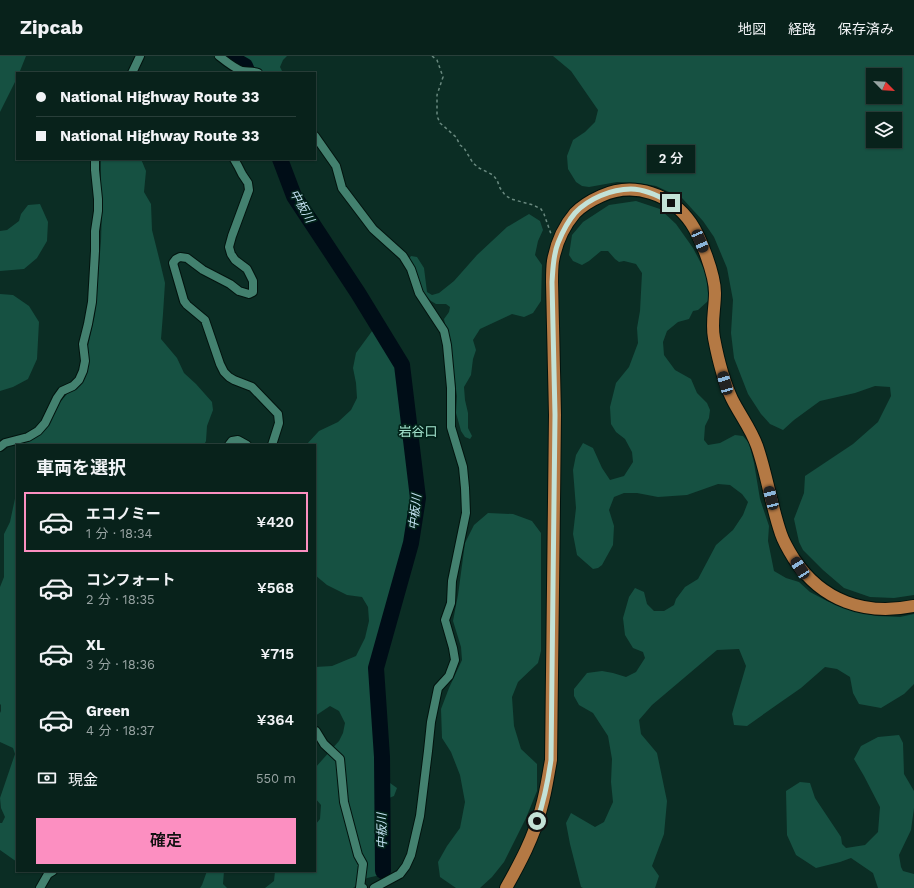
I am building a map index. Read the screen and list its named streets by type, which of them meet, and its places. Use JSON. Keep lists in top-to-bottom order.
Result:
{
  "districts": ["岩谷口"],
  "water": ["中板川"],
  "north": "bottom right",
  "page": {
    "header": "Zipcab",
    "nav": ["地図", "経路", "保存済み"],
    "banner": ["National Highway Route 33", "National Highway Route 33"],
    "bubble": "2 分",
    "heading": "車両を選択",
    "list": [
      {
        "name": "エコノミー",
        "note": "1 分 · 18:34",
        "value": "¥420"
      },
      {
        "name": "コンフォート",
        "note": "2 分 · 18:35",
        "value": "¥568"
      },
      {
        "name": "XL",
        "note": "3 分 · 18:36",
        "value": "¥715"
      },
      {
        "name": "Green",
        "note": "4 分 · 18:37",
        "value": "¥364"
      }
    ],
    "pay": ["現金", "550 m"],
    "buttons": "確定"
  }
}
